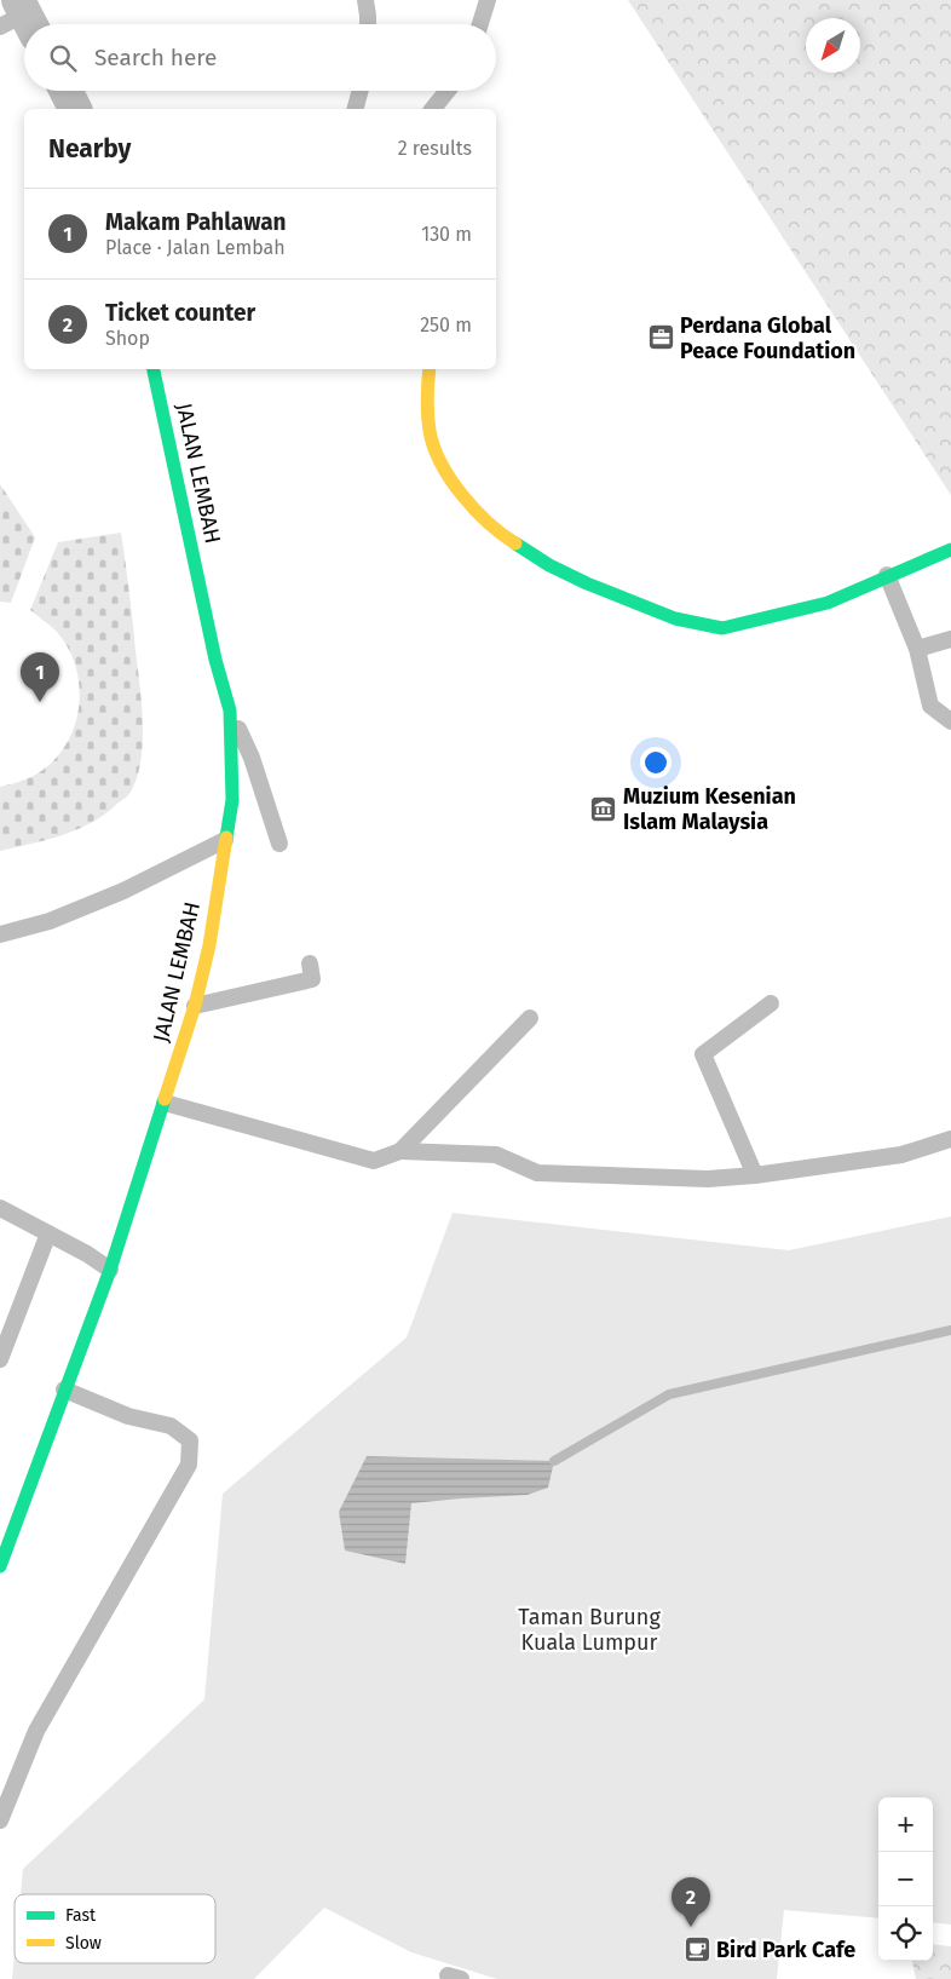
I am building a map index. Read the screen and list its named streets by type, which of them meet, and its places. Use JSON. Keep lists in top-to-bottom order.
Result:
{
  "streets": {
    "street": ["JALAN LEMBAH"]
  },
  "parks": ["Taman Burung Kuala Lumpur"],
  "places": {
    "office": ["Perdana Global Peace Foundation"],
    "museum": ["Muzium Kesenian Islam Malaysia"],
    "cafe": ["Bird Park Cafe"]
  },
  "legend": ["Fast", "Slow"],
  "north": "bottom left",
  "page": {
    "search": "Search here",
    "heading": ["Nearby", "2 results"],
    "list": [
      {
        "mark": "1",
        "name": "Makam Pahlawan",
        "note": "Place · Jalan Lembah",
        "value": "130 m"
      },
      {
        "mark": "2",
        "name": "Ticket counter",
        "note": "Shop",
        "value": "250 m"
      }
    ],
    "pins": ["1", "2"],
    "map_buttons": ["+", "−"]
  }
}
